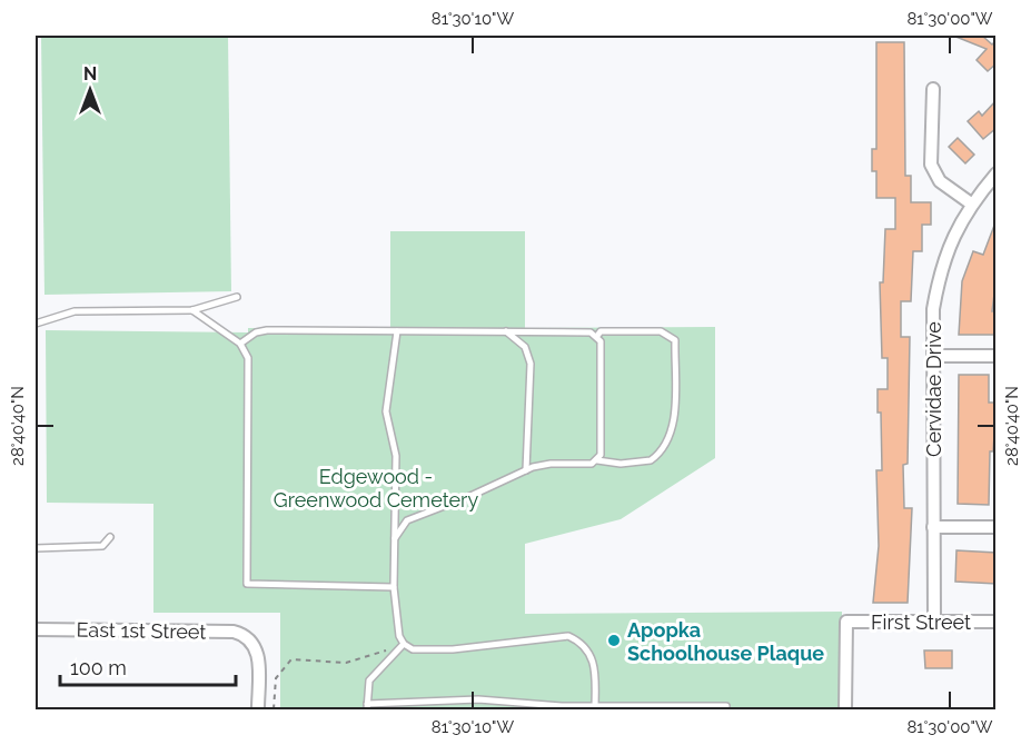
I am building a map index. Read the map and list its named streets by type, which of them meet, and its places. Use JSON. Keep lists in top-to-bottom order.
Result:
{
  "streets": {
    "street": ["Cervidae Drive", "First Street", "East 1st Street"]
  },
  "crossings": [
    ["Cervidae Drive", "First Street"]
  ],
  "parks": ["Edgewood - Greenwood Cemetery"],
  "places": ["Apopka Schoolhouse Plaque"],
  "scale_bar": "100 m",
  "north": "top",
  "coordinates": ["81°30'10\"W", "81°30'00\"W", "28°40'40\"N"]
}
